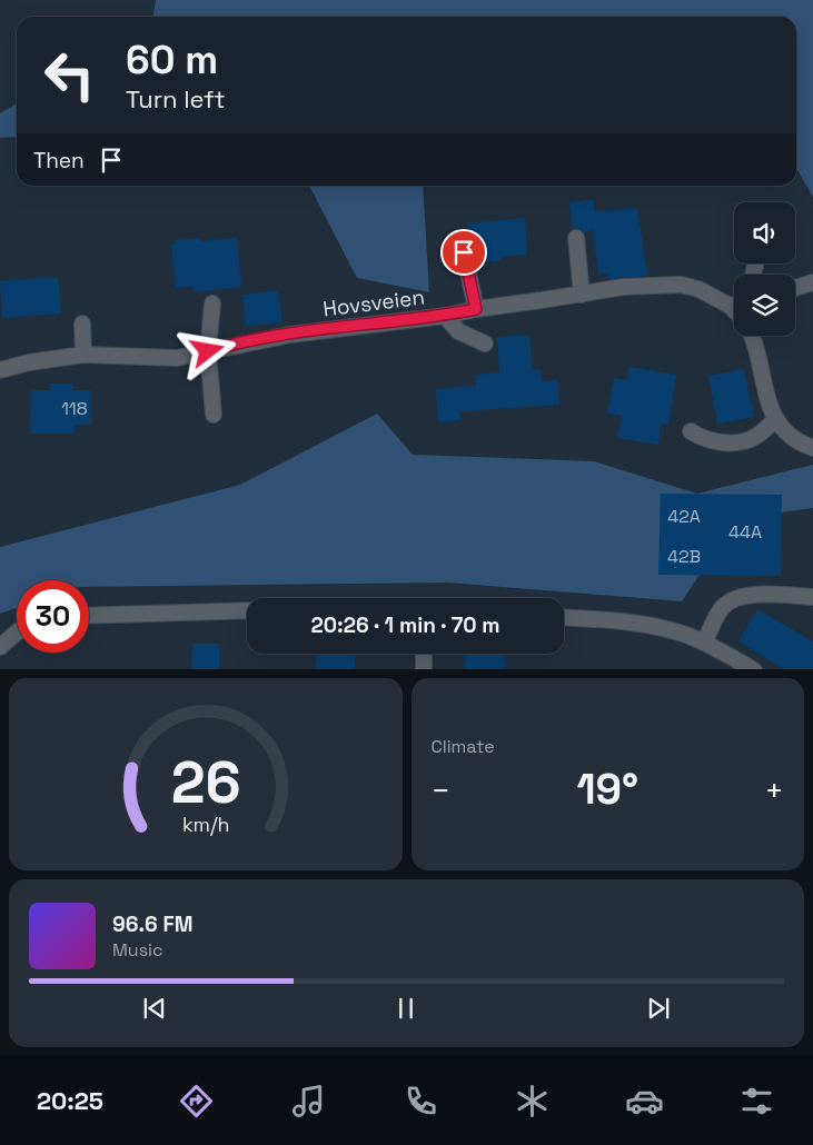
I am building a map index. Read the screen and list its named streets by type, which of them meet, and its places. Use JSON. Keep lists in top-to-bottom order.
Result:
{
  "streets": {
    "street": ["Hovsveien"]
  },
  "house_numbers": [
    "118",
    "42A",
    "44A",
    "42B"
  ],
  "page": {
    "turn": ["60 m", "Turn left"],
    "then": "Then",
    "limit": "30",
    "trip": "20:26 · 1 min · 70 m",
    "tile": "Climate",
    "heat": ["−", "19°", "+"],
    "song": ["96.6 FM", "Music"],
    "tabs": "20:25",
    "gauge": ["26", "km/h"]
  }
}
